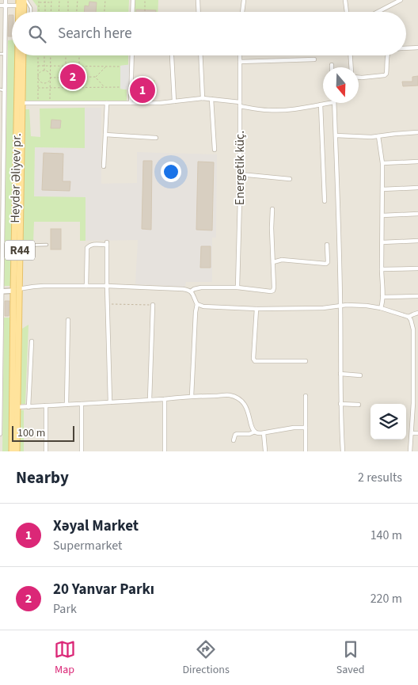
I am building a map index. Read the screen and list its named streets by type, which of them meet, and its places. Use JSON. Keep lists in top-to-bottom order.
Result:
{
  "streets": {
    "main road": ["Heydər Əliyev pr.", "R44"],
    "street": ["Energetik küç."]
  },
  "scale_bar": "100 m",
  "north": "bottom",
  "page": {
    "search": "Search here",
    "pins": ["2", "1"],
    "scale": "100 m",
    "heading": ["Nearby", "2 results"],
    "list": [
      {
        "mark": "1",
        "name": "Xəyal Market",
        "note": "Supermarket",
        "value": "140 m"
      },
      {
        "mark": "2",
        "name": "20 Yanvar Parkı",
        "note": "Park",
        "value": "220 m"
      }
    ],
    "nav": ["Map", "Directions", "Saved"]
  }
}
